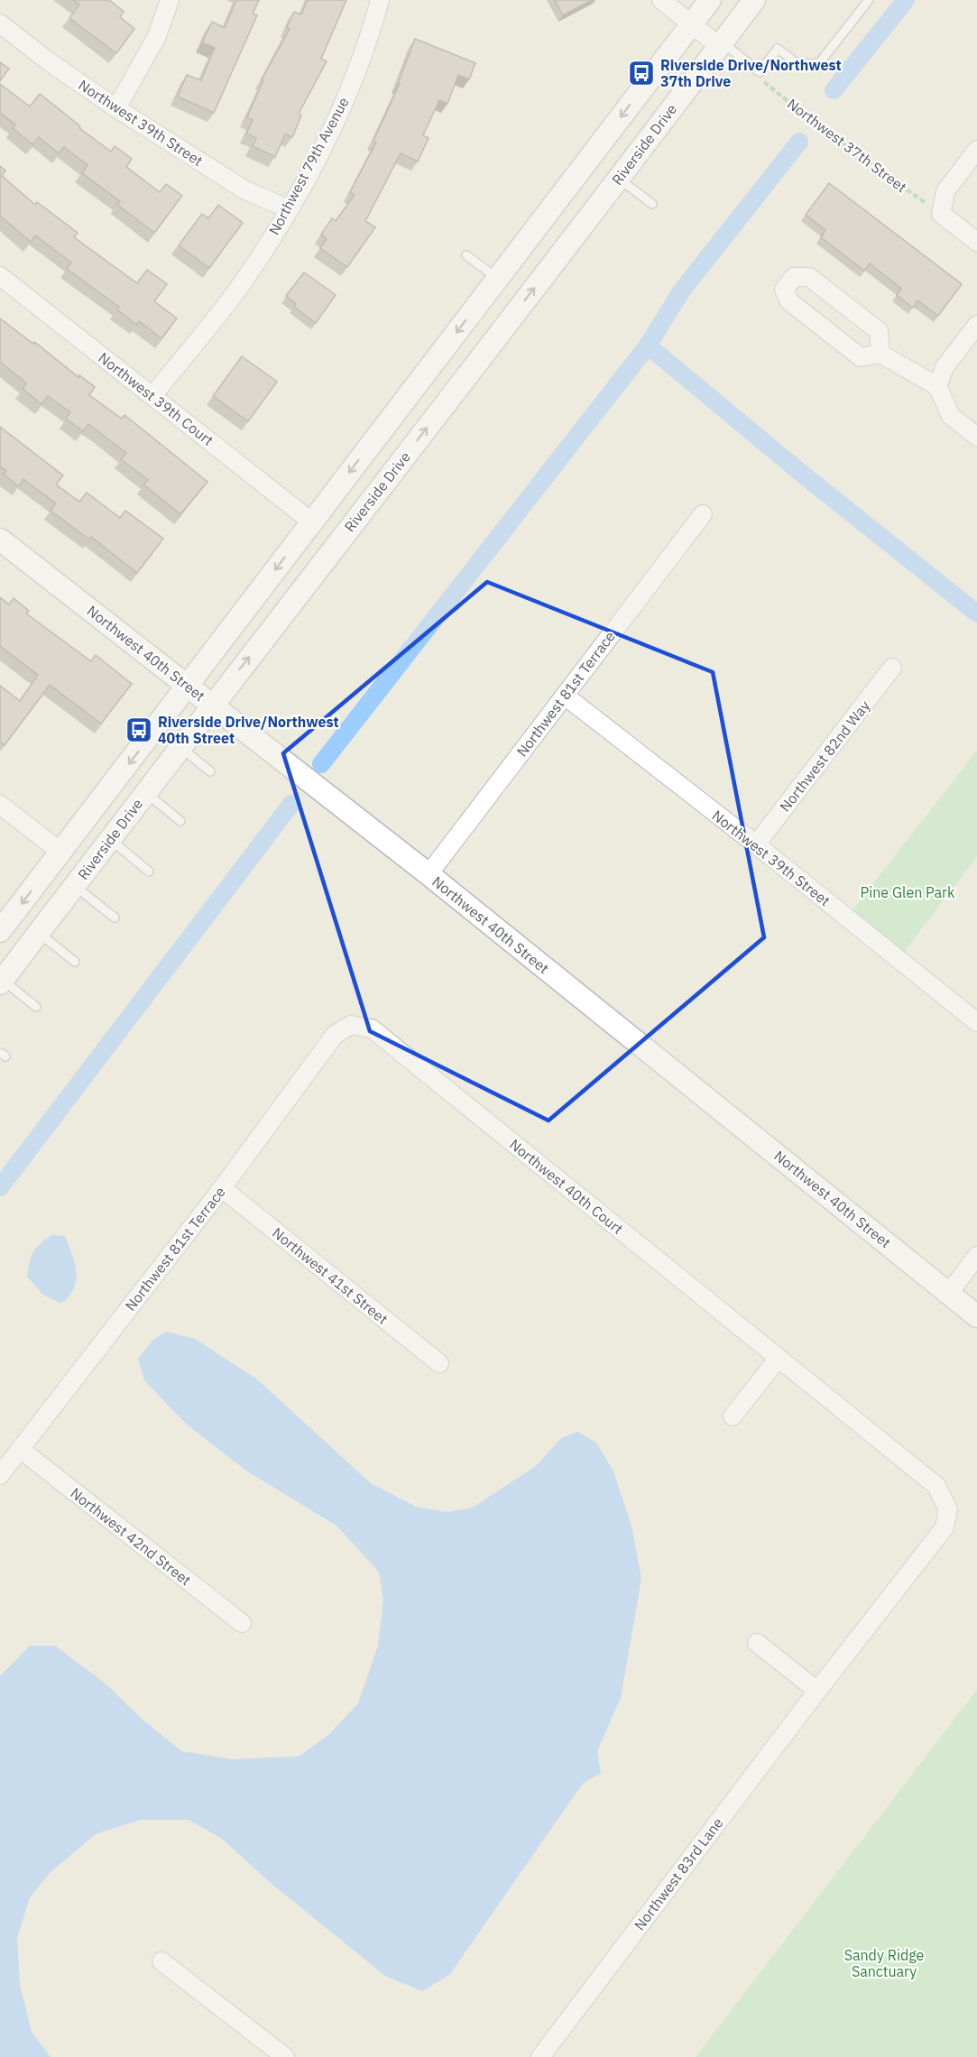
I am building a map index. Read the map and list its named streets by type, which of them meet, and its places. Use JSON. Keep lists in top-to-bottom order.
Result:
{
  "streets": {
    "street": [
      "Northwest 39th Street",
      "Riverside Drive",
      "Northwest 79th Avenue",
      "Northwest 39th Court",
      "Northwest 40th Street",
      "Northwest 81st Terrace",
      "Northwest 82nd Way",
      "Northwest 40th Court",
      "Northwest 41st Street",
      "Northwest 42nd Street",
      "Northwest 83rd Lane"
    ],
    "path": ["Northwest 37th Street"]
  },
  "crossings": [
    ["Northwest 39th Street", "Northwest 79th Avenue"],
    ["Northwest 39th Street", "Northwest 81st Terrace"],
    ["Northwest 39th Street", "Northwest 82nd Way"],
    ["Riverside Drive", "Northwest 39th Court"],
    ["Riverside Drive", "Northwest 40th Street"],
    ["Northwest 79th Avenue", "Northwest 39th Court"],
    ["Northwest 40th Street", "Northwest 81st Terrace"],
    ["Northwest 81st Terrace", "Northwest 40th Court"],
    ["Northwest 81st Terrace", "Northwest 41st Street"],
    ["Northwest 81st Terrace", "Northwest 42nd Street"],
    ["Northwest 40th Court", "Northwest 83rd Lane"]
  ],
  "parks": ["Pine Glen Park", "Sandy Ridge Sanctuary"],
  "places": {
    "bus stop": ["Riverside Drive/Northwest 37th Drive", "Riverside Drive/Northwest 40th Street"]
  }
}
